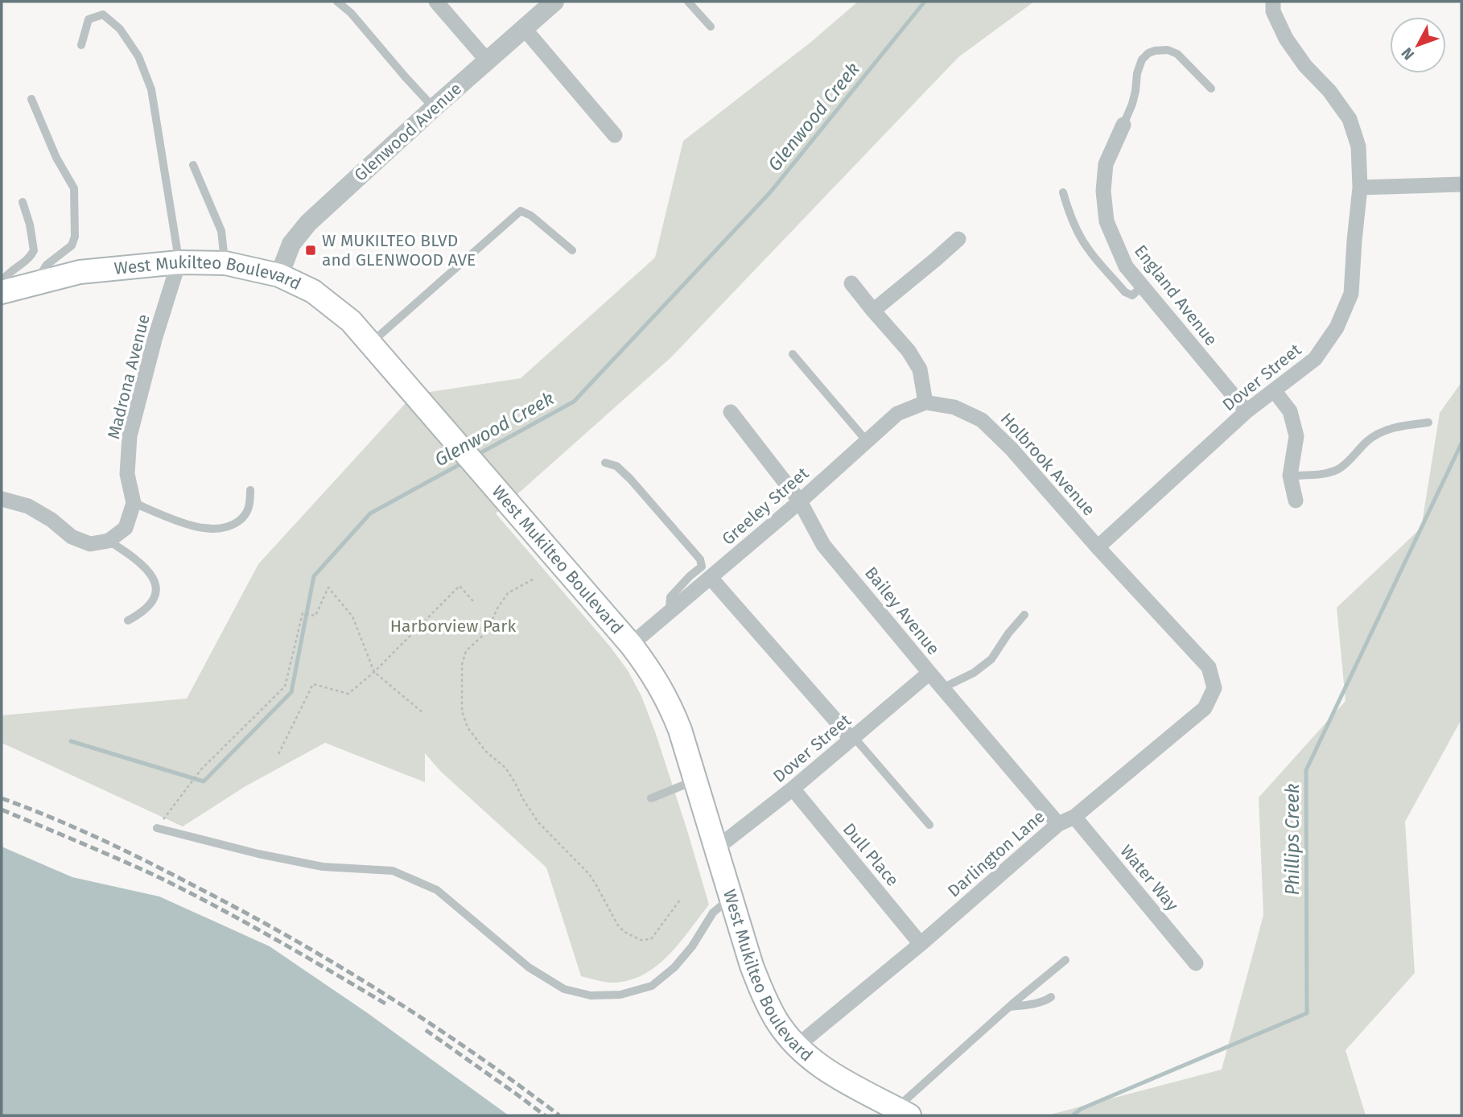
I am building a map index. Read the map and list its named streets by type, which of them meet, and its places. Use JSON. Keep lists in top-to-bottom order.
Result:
{
  "streets": {
    "main road": ["West Mukilteo Boulevard"],
    "street": [
      "Glenwood Avenue",
      "England Avenue",
      "Madrona Avenue",
      "Dover Street",
      "Holbrook Avenue",
      "Greeley Street",
      "Bailey Avenue",
      "Darlington Lane",
      "Dull Place",
      "Water Way"
    ]
  },
  "crossings": [
    ["Glenwood Avenue", "West Mukilteo Boulevard"],
    ["West Mukilteo Boulevard", "Madrona Avenue"],
    ["West Mukilteo Boulevard", "Dover Street"],
    ["West Mukilteo Boulevard", "Greeley Street"],
    ["West Mukilteo Boulevard", "Darlington Lane"],
    ["England Avenue", "Dover Street"],
    ["Dover Street", "Holbrook Avenue"],
    ["Dover Street", "Bailey Avenue"],
    ["Dover Street", "Dull Place"],
    ["Holbrook Avenue", "Greeley Street"],
    ["Holbrook Avenue", "Darlington Lane"],
    ["Greeley Street", "Bailey Avenue"],
    ["Bailey Avenue", "Darlington Lane"],
    ["Darlington Lane", "Dull Place"],
    ["Darlington Lane", "Water Way"]
  ],
  "water": ["Glenwood Creek", "Phillips Creek"],
  "parks": ["Harborview Park"],
  "places": {
    "transit": ["W MUKILTEO BLVD and GLENWOOD AVE"]
  },
  "north": "bottom left"
}
